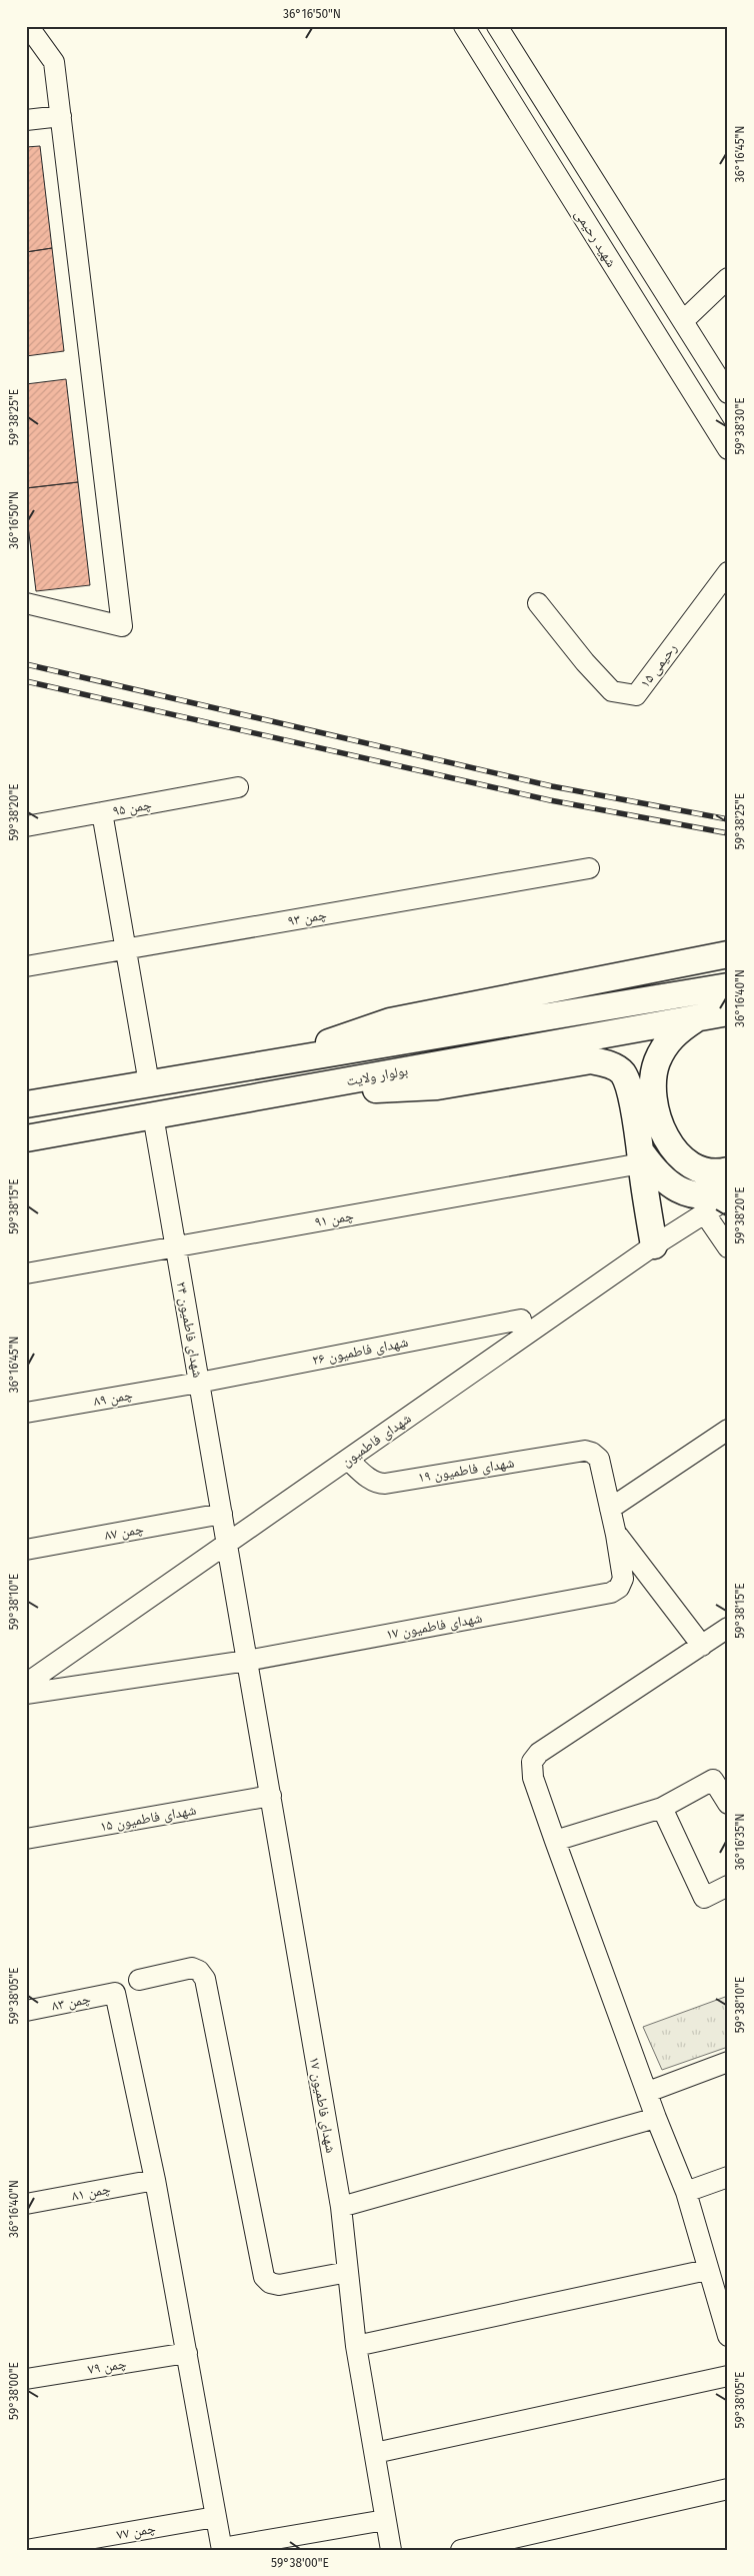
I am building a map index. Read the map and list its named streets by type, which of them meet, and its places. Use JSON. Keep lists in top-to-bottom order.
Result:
{
  "streets": {
    "main road": ["بولوار ولایت"],
    "street": [
      "شهید رحیمی",
      "رحیمی ۱۵",
      "چمن ۹۵",
      "چمن ۹۳",
      "چمن ۹۱",
      "شهدای فاطمیون ۲۴",
      "شهدای فاطمیون ۲۶",
      "چمن ۸۹",
      "شهدای فاطمیون",
      "شهدای فاطمیون ۱۹",
      "چمن ۸۷",
      "شهدای فاطمیون ۱۷",
      "شهدای فاطمیون ۱۵",
      "چمن ۸۳",
      "چمن ۸۱",
      "چمن ۷۹",
      "چمن ۷۷"
    ]
  },
  "crossings": [
    ["بولوار ولایت", "شهدای فاطمیون ۲۴"],
    ["چمن ۹۱", "شهدای فاطمیون ۲۴"],
    ["شهدای فاطمیون ۲۴", "شهدای فاطمیون ۲۶"],
    ["شهدای فاطمیون ۲۴", "چمن ۸۹"],
    ["شهدای فاطمیون ۲۴", "شهدای فاطمیون"],
    ["شهدای فاطمیون ۲۴", "چمن ۸۷"],
    ["شهدای فاطمیون ۲۴", "شهدای فاطمیون ۱۷"],
    ["شهدای فاطمیون ۲۶", "چمن ۸۹"],
    ["شهدای فاطمیون", "شهدای فاطمیون ۱۹"],
    ["شهدای فاطمیون", "شهدای فاطمیون ۱۷"],
    ["شهدای فاطمیون ۱۷", "شهدای فاطمیون ۱۵"],
    ["چمن ۸۳", "چمن ۸۱"]
  ],
  "coordinates": [
    "36°16'50\"N",
    "36°16'45\"N",
    "59°38'25\"E",
    "59°38'30\"E",
    "59°38'20\"E",
    "36°16'40\"N",
    "59°38'15\"E",
    "59°38'10\"E",
    "36°16'35\"N",
    "59°38'05\"E",
    "59°38'00\"E"
  ]
}
